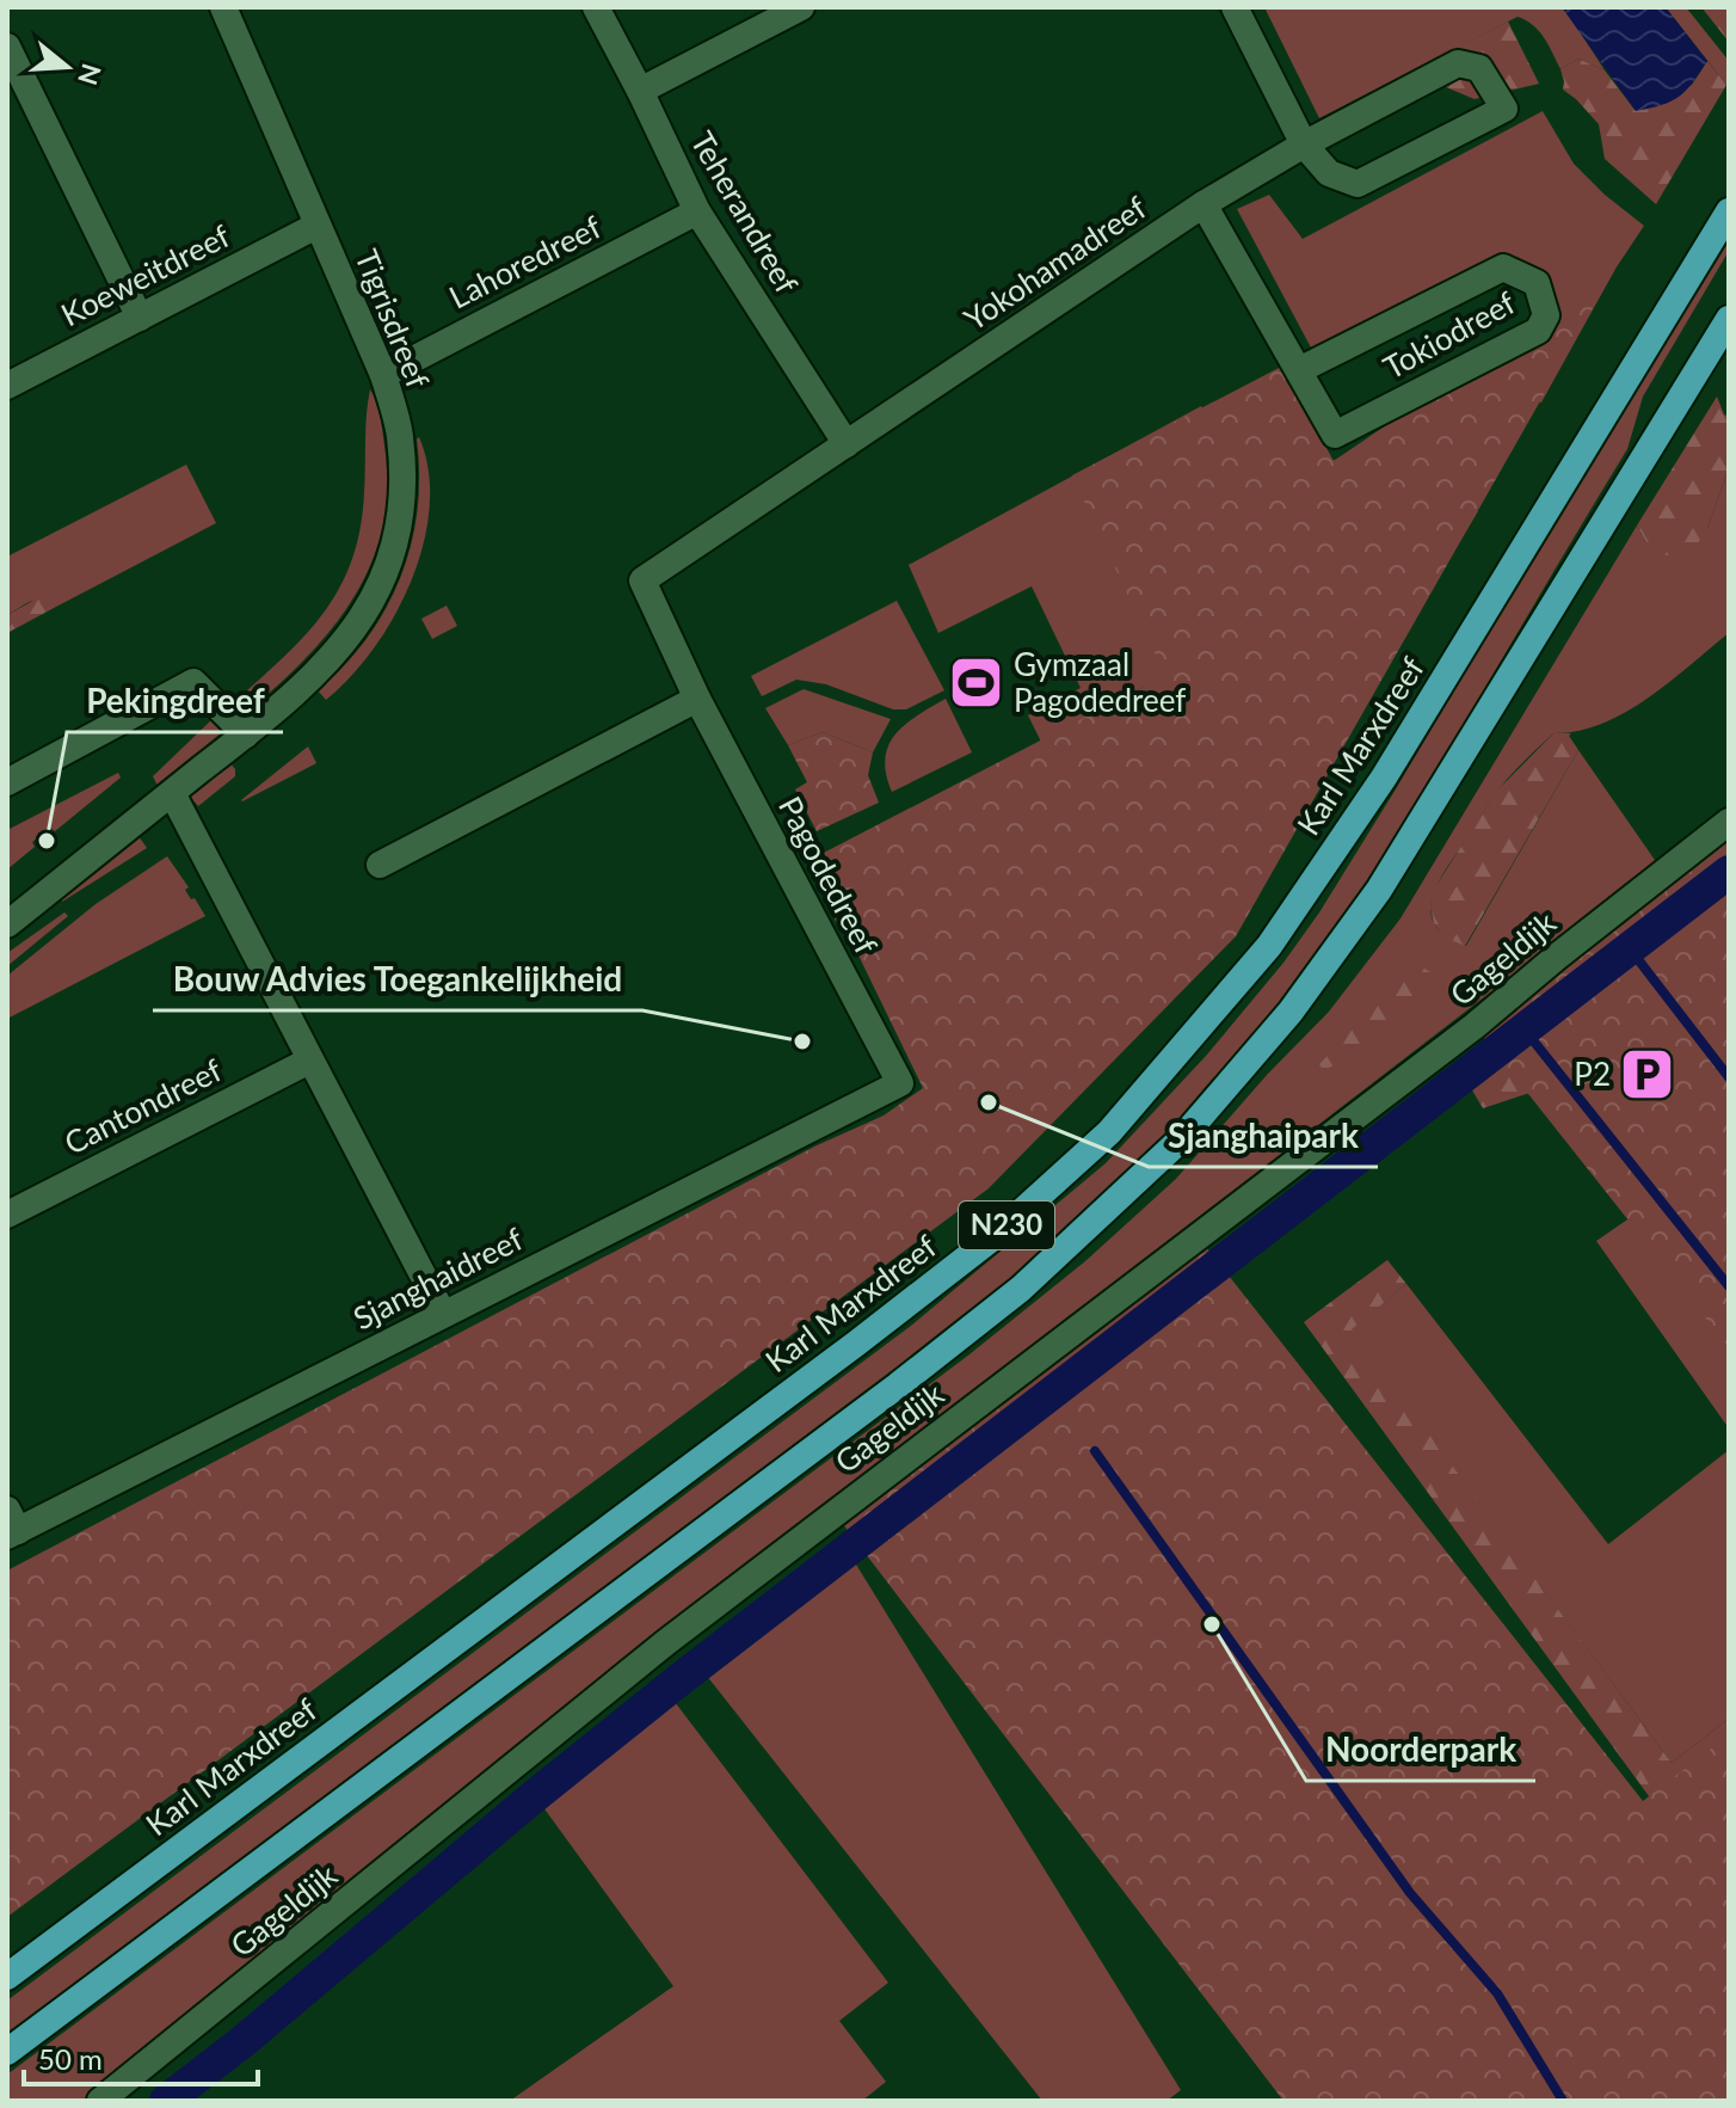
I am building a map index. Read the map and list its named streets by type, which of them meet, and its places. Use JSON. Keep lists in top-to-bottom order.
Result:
{
  "streets": {
    "highway": ["Karl Marxdreef", "N230"],
    "street": [
      "Teherandreef",
      "Lahoredreef",
      "Yokohamadreef",
      "Koeweitdreef",
      "Tigrisdreef",
      "Tokiodreef",
      "Pagodedreef",
      "Gageldijk",
      "Cantondreef",
      "Sjanghaidreef"
    ]
  },
  "crossings": [
    ["Teherandreef", "Lahoredreef"],
    ["Teherandreef", "Yokohamadreef"],
    ["Teherandreef", "Pagodedreef"],
    ["Lahoredreef", "Tigrisdreef"],
    ["Yokohamadreef", "Tokiodreef"],
    ["Yokohamadreef", "Pagodedreef"],
    ["Koeweitdreef", "Tigrisdreef"],
    ["Pagodedreef", "Sjanghaidreef"]
  ],
  "places": {
    "sports": ["Gymzaal Pagodedreef"],
    "other": [
      "Pekingdreef",
      "Bouw Advies Toegankelijkheid",
      "Sjanghaipark",
      "Noorderpark"
    ],
    "parking": ["P2"]
  },
  "scale_bar": "50 m",
  "north": "right"
}
